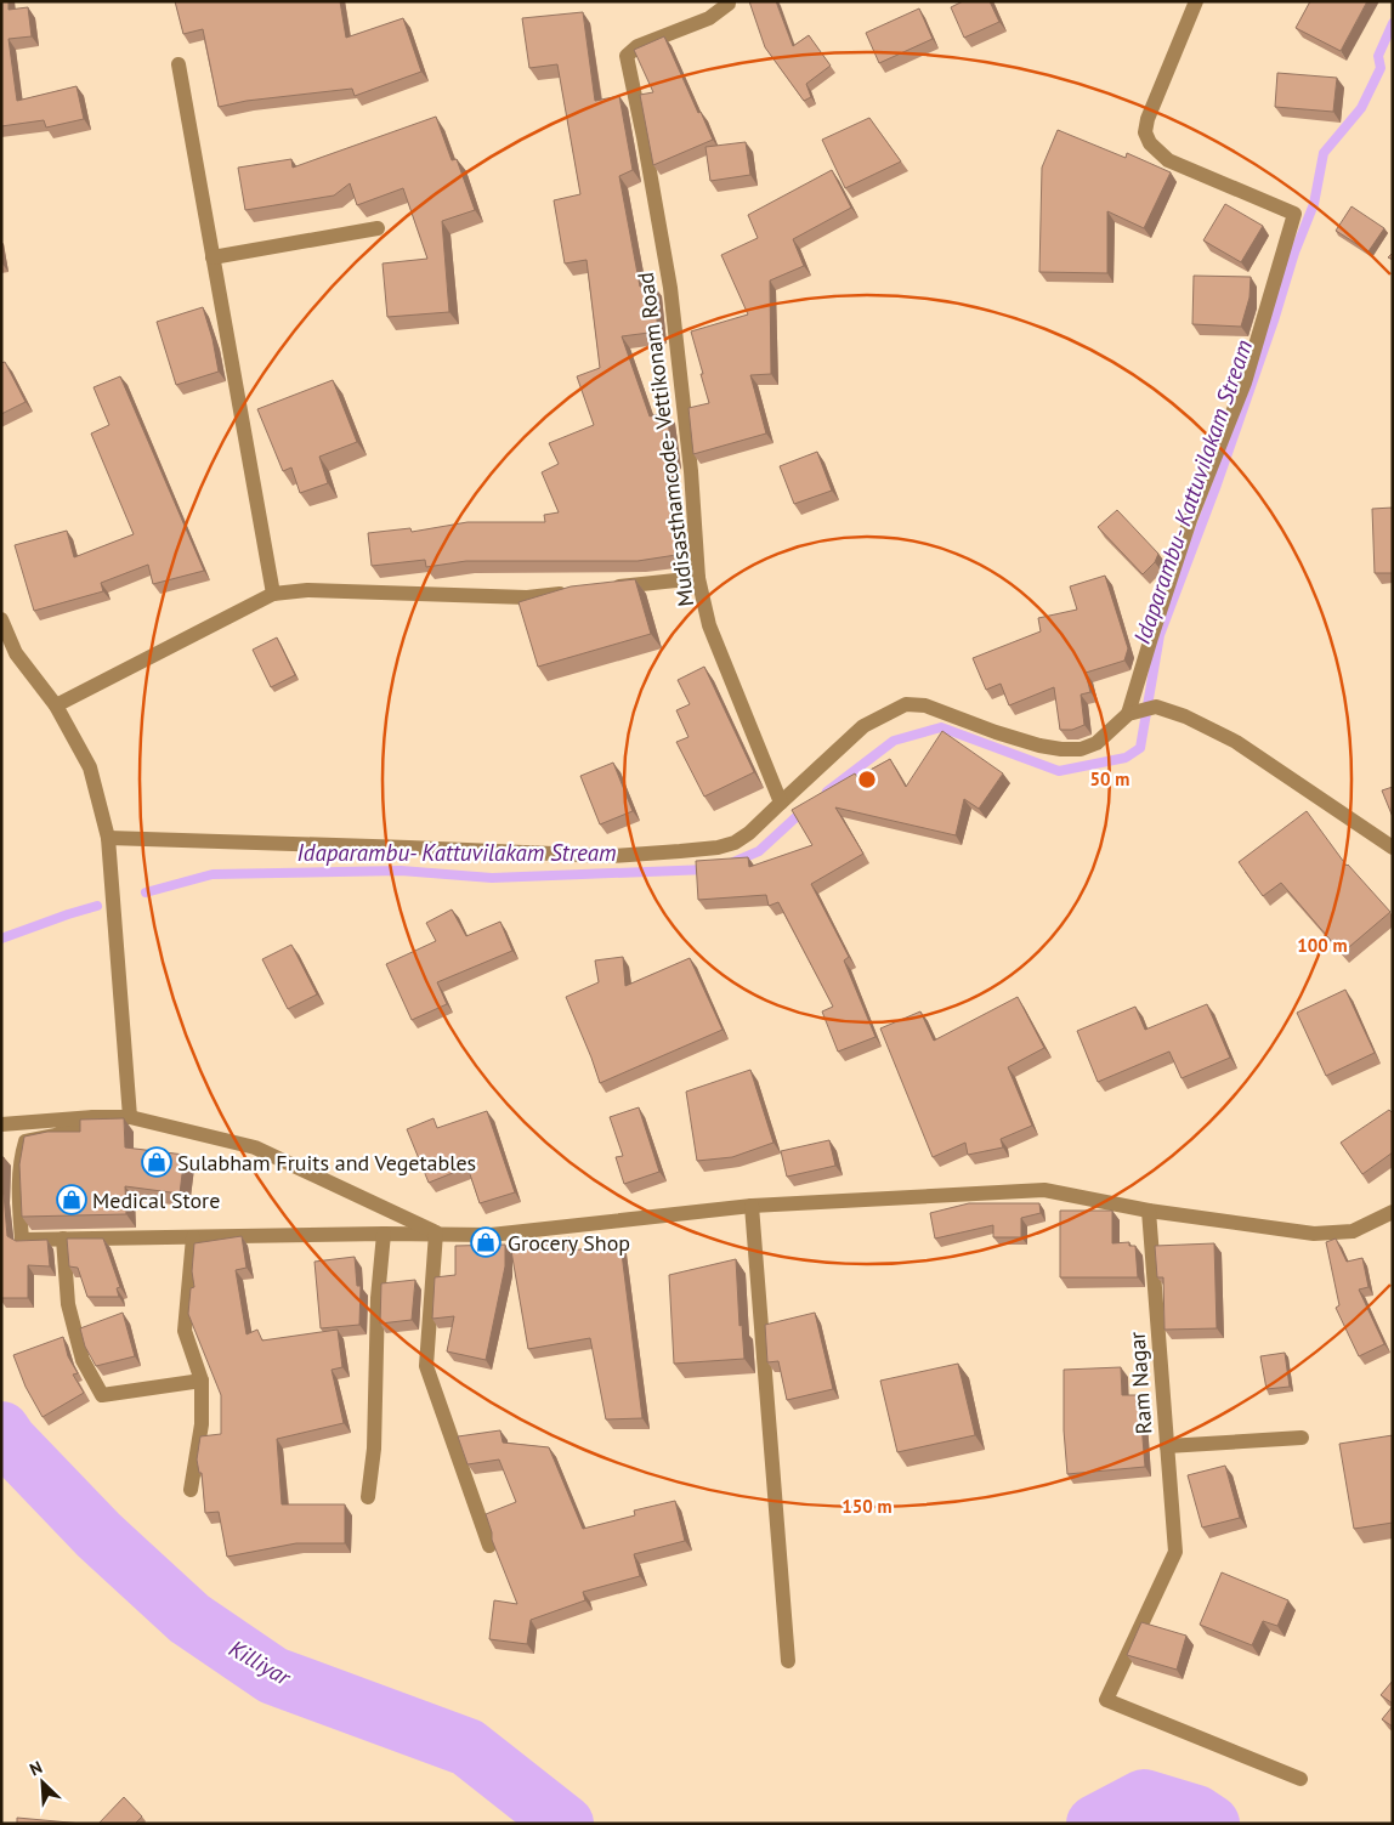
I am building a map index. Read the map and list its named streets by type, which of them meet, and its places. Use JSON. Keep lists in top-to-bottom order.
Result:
{
  "streets": {
    "street": ["Mudisasthamcode- Vettikonam Road", "Ram Nagar"]
  },
  "water": ["Idaparambu- Kattuvilakam Stream", "Killiyar"],
  "places": {
    "shop": ["Sulabham Fruits and Vegetables", "Medical Store", "Grocery Shop"]
  },
  "north": "top left",
  "rings": ["50 m", "100 m", "150 m"]
}
